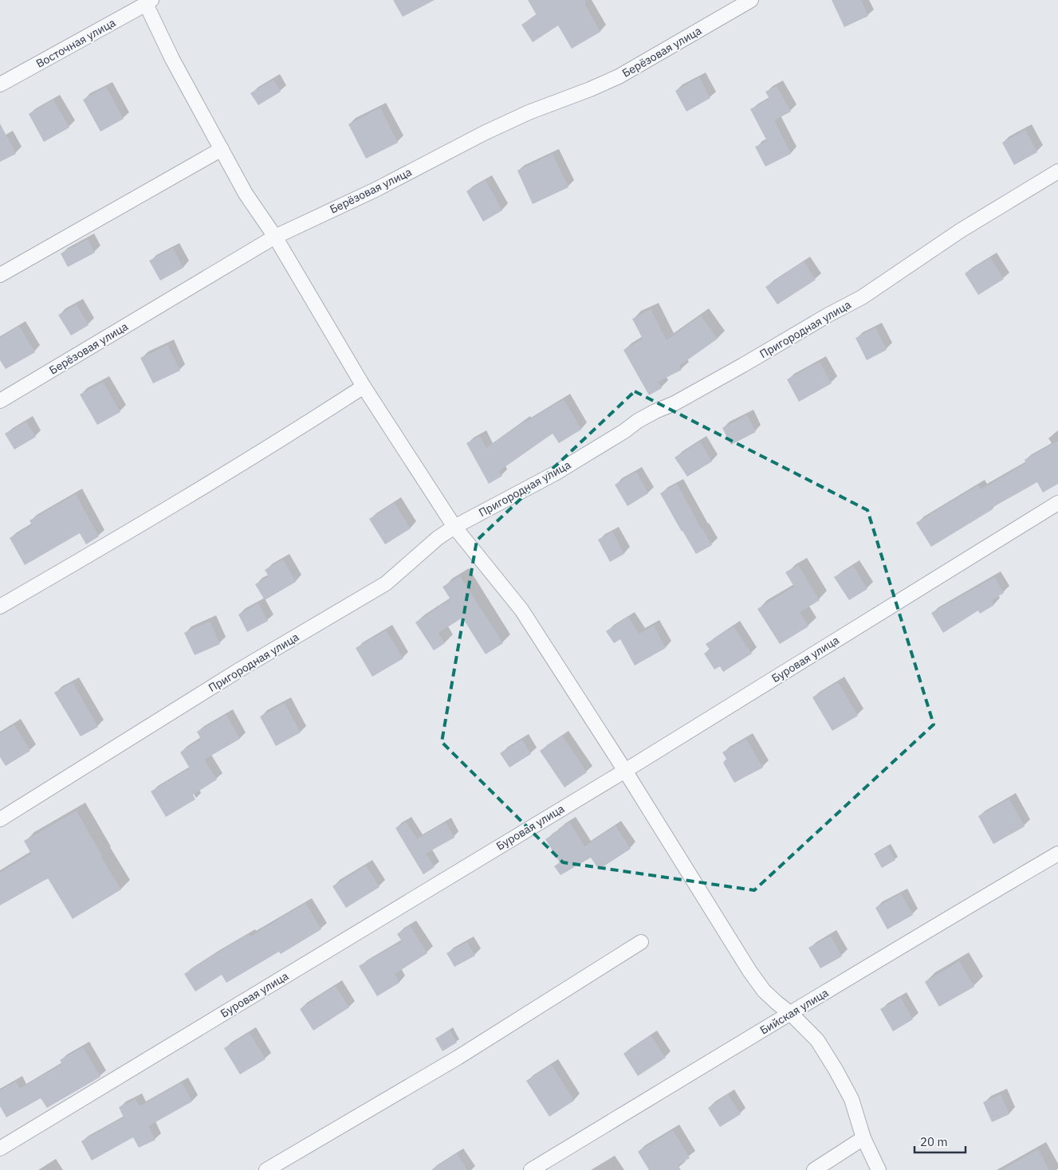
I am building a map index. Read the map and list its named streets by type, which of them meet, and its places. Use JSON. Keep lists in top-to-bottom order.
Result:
{
  "streets": {
    "street": [
      "Восточная улица",
      "Берёзовая улица",
      "Пригородная улица",
      "Буровая улица",
      "Бийская улица"
    ]
  },
  "scale_bar": "20 m"
}
